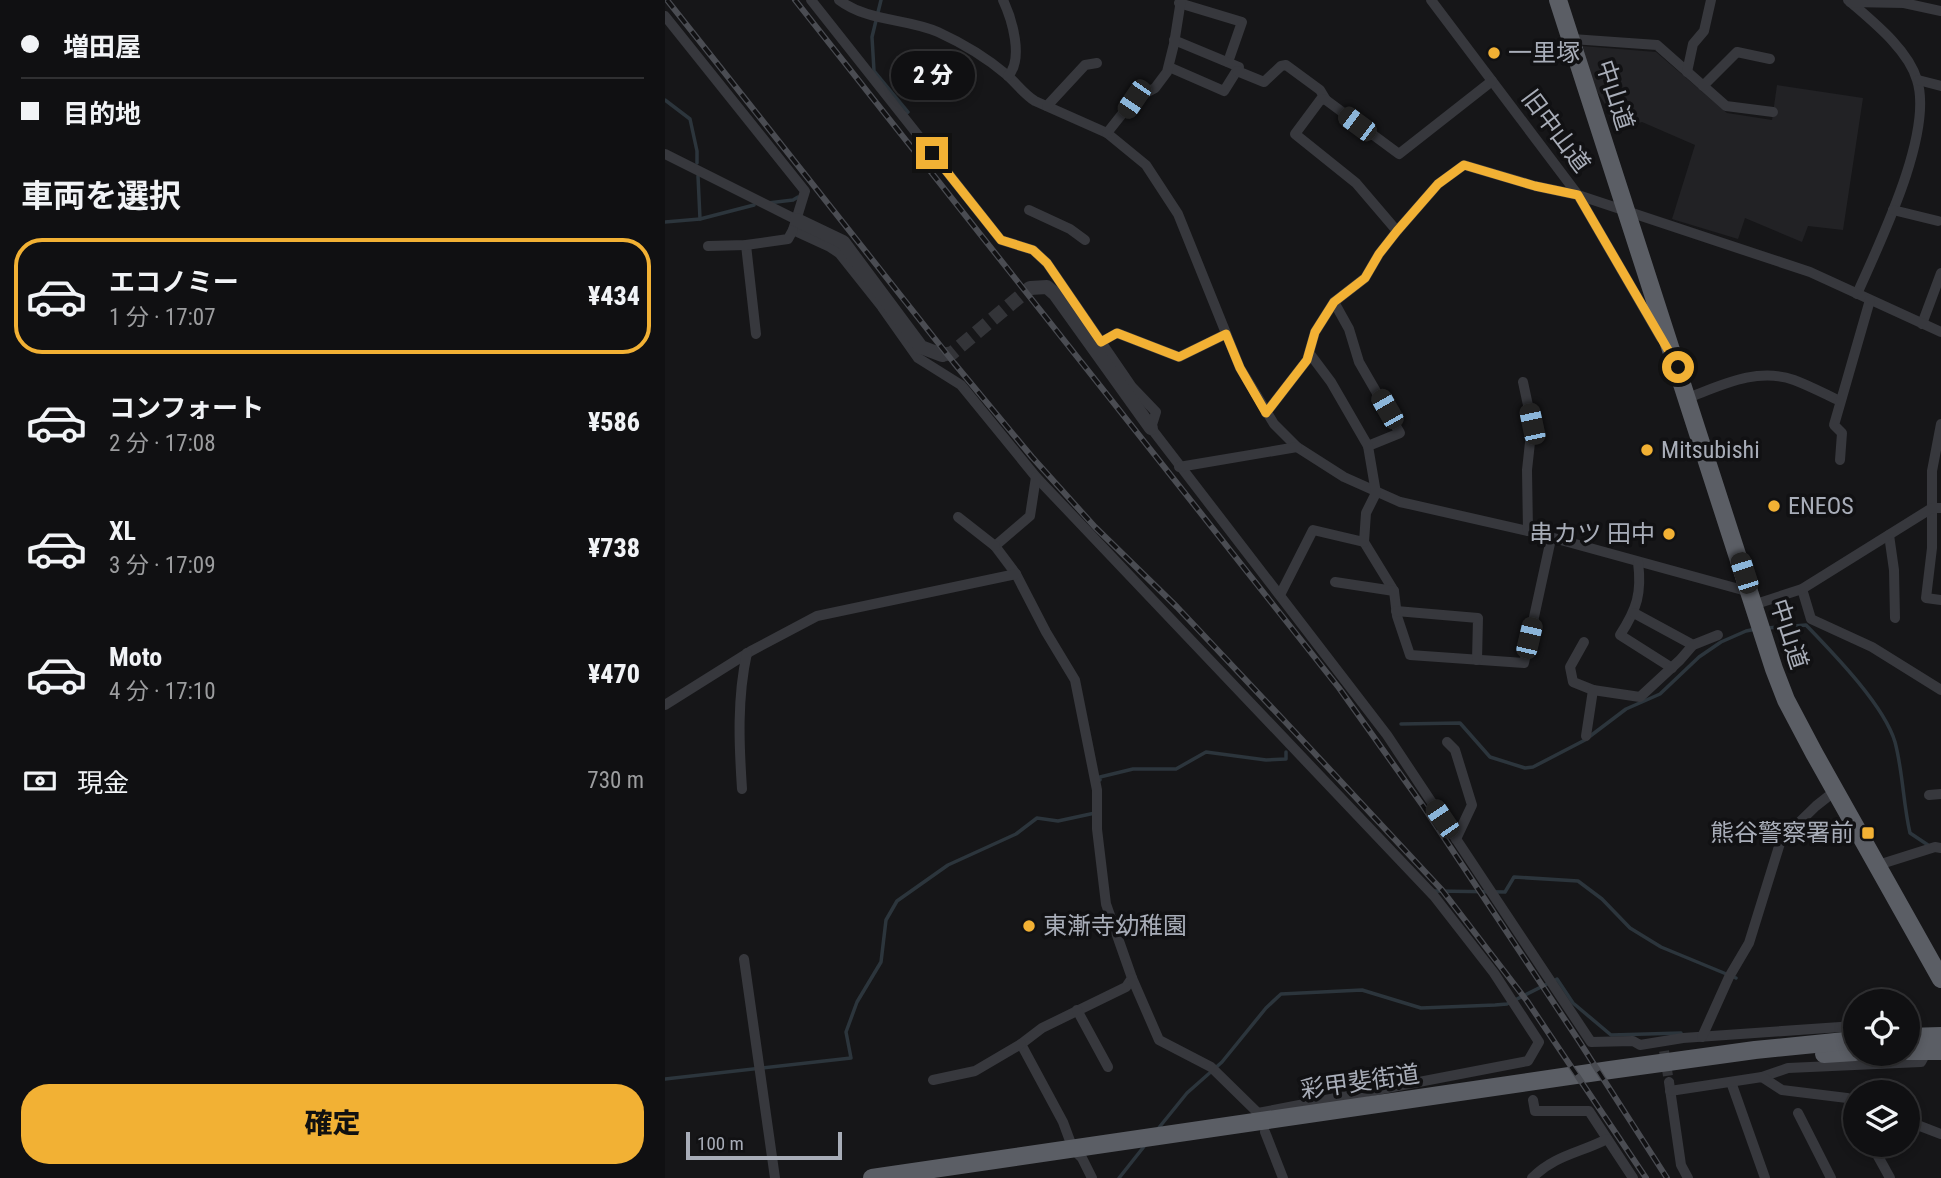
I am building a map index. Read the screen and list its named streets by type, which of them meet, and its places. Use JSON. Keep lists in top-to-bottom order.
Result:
{
  "streets": {
    "highway": ["中山道", "彩甲斐街道"],
    "street": ["旧中山道"]
  },
  "crossings": [
    ["中山道", "旧中山道"]
  ],
  "places": {
    "other": [
      "一里塚",
      "Mitsubishi",
      "ENEOS",
      "串カツ 田中",
      "東漸寺幼稚園"
    ],
    "transit": ["熊谷警察署前"]
  },
  "scale_bar": "100 m",
  "page": {
    "banner": ["増田屋", "目的地"],
    "bubble": "2 分",
    "heading": "車両を選択",
    "list": [
      {
        "name": "エコノミー",
        "note": "1 分 · 17:07",
        "value": "¥434"
      },
      {
        "name": "コンフォート",
        "note": "2 分 · 17:08",
        "value": "¥586"
      },
      {
        "name": "XL",
        "note": "3 分 · 17:09",
        "value": "¥738"
      },
      {
        "name": "Moto",
        "note": "4 分 · 17:10",
        "value": "¥470"
      }
    ],
    "pay": ["現金", "730 m"],
    "buttons": "確定",
    "scale": "100 m"
  }
}
